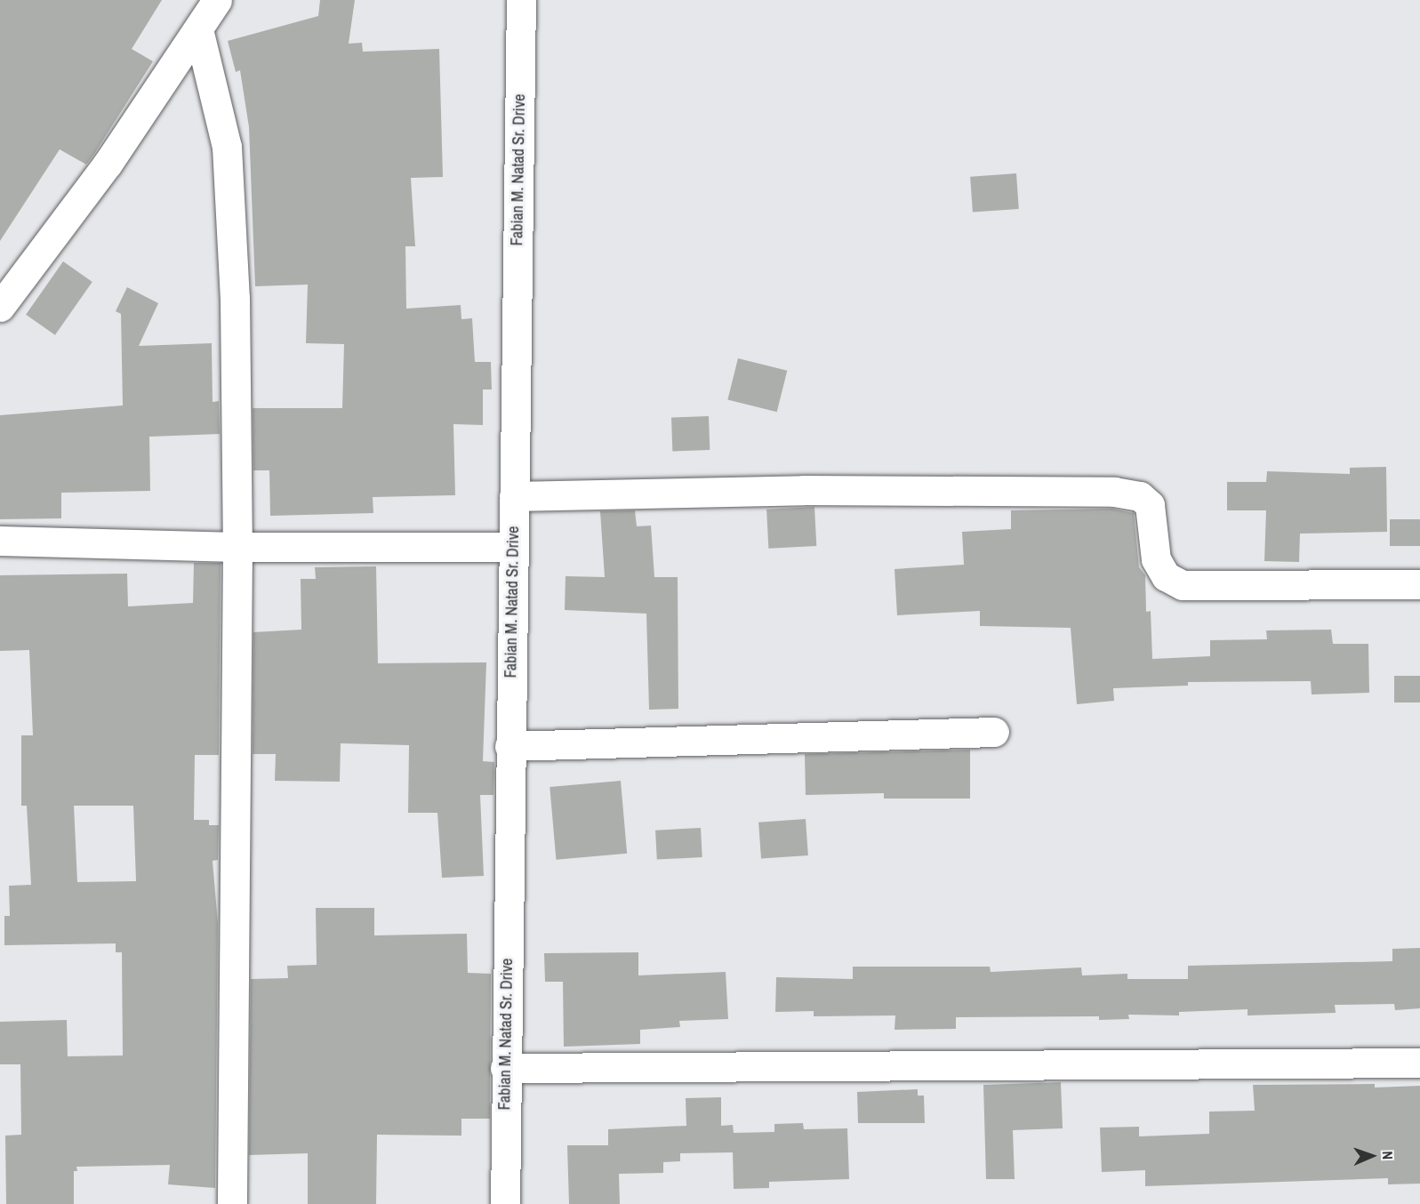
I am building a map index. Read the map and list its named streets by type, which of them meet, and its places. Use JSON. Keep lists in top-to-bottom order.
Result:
{
  "streets": {
    "street": ["Fabian M. Natad Sr. Drive"]
  },
  "north": "right"
}
